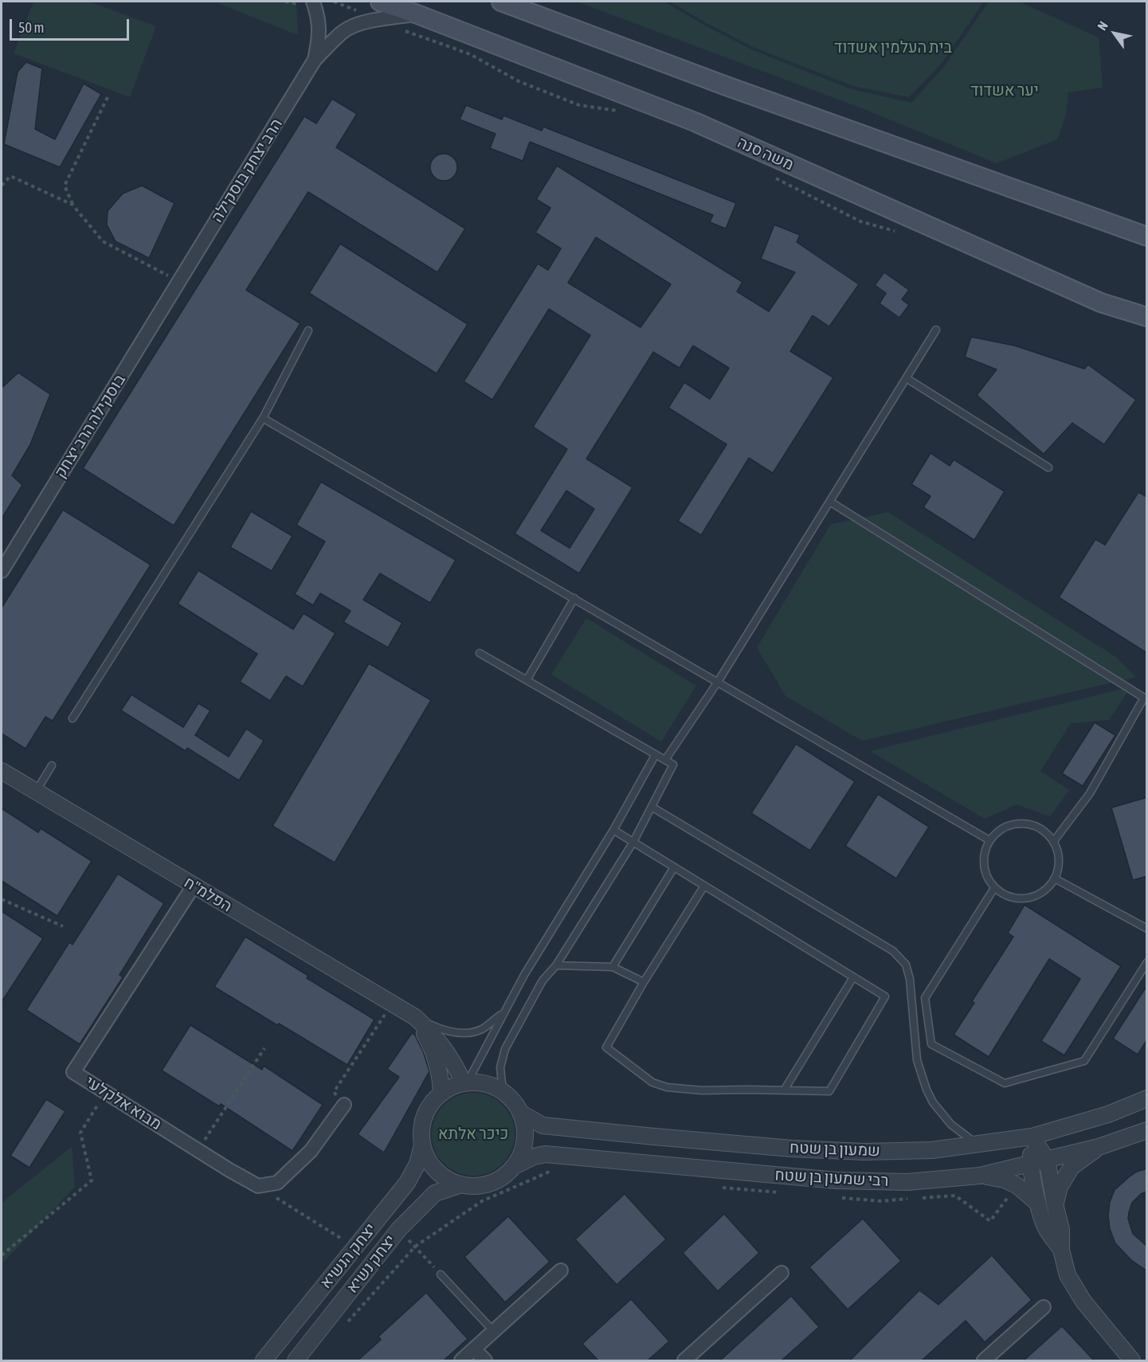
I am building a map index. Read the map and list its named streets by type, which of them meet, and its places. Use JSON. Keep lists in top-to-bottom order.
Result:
{
  "streets": {
    "main road": ["משה סנה"],
    "street": [
      "הרב יצחק בוסקילה",
      "בוסקילה הרב יצחק",
      "הפלמ\"ח",
      "מבוא אלקלעי",
      "שמעון בן שטח",
      "רבי שמעון בן שטח",
      "יצחק הנשיא",
      "יצחק נשיא"
    ]
  },
  "crossings": [
    ["משה סנה", "הרב יצחק בוסקילה"],
    ["הרב יצחק בוסקילה", "בוסקילה הרב יצחק"],
    ["הפלמ\"ח", "מבוא אלקלעי"],
    ["הפלמ\"ח", "שמעון בן שטח"],
    ["הפלמ\"ח", "רבי שמעון בן שטח"],
    ["הפלמ\"ח", "יצחק הנשיא"],
    ["הפלמ\"ח", "יצחק נשיא"],
    ["שמעון בן שטח", "רבי שמעון בן שטח"],
    ["שמעון בן שטח", "יצחק הנשיא"],
    ["שמעון בן שטח", "יצחק נשיא"],
    ["רבי שמעון בן שטח", "יצחק הנשיא"],
    ["רבי שמעון בן שטח", "יצחק נשיא"],
    ["יצחק הנשיא", "יצחק נשיא"]
  ],
  "parks": ["בית העלמין אשדוד", "יער אשדוד", "כיכר אלתא"],
  "scale_bar": "50 m",
  "north": "top left"
}
